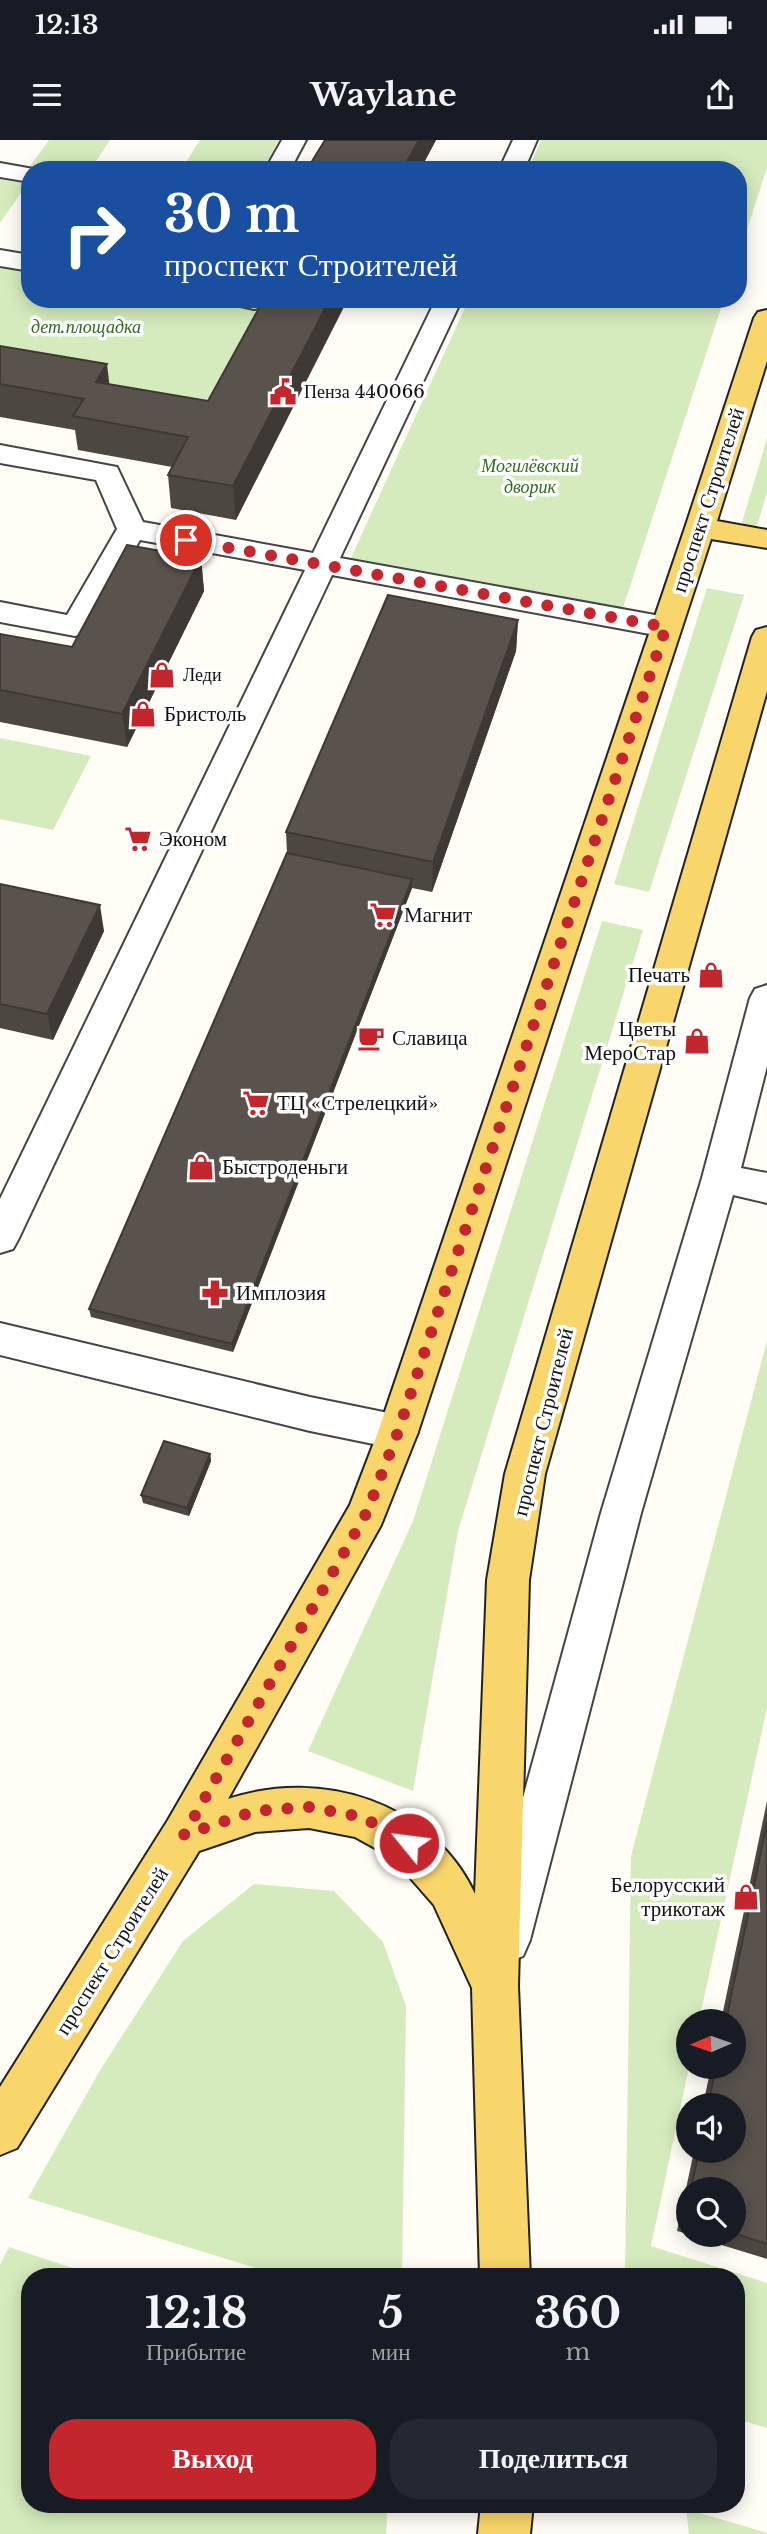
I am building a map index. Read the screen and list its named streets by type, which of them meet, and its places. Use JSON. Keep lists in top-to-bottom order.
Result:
{
  "streets": {
    "main road": ["проспект Строителей"]
  },
  "parks": ["дет.площадка", "Могилёвский дворик"],
  "places": {
    "public building": ["Пенза 440066"],
    "shop": [
      "Леди",
      "Бристоль",
      "Печать",
      "Цветы МероСтар",
      "Быстроденьги",
      "Белорусский трикотаж"
    ],
    "supermarket": ["Эконом", "Магнит", "ТЦ «Стрелецкий»"],
    "cafe": ["Славица"],
    "pharmacy": ["Имплозия"]
  },
  "north": "left",
  "page": {
    "status": "12:13",
    "header": "Waylane",
    "turn": ["30 m", "проспект Строителей"],
    "eta": [
      "12:18",
      "Прибытие",
      "5",
      "мин",
      "360",
      "m"
    ],
    "buttons": ["Выход", "Поделиться"]
  }
}
